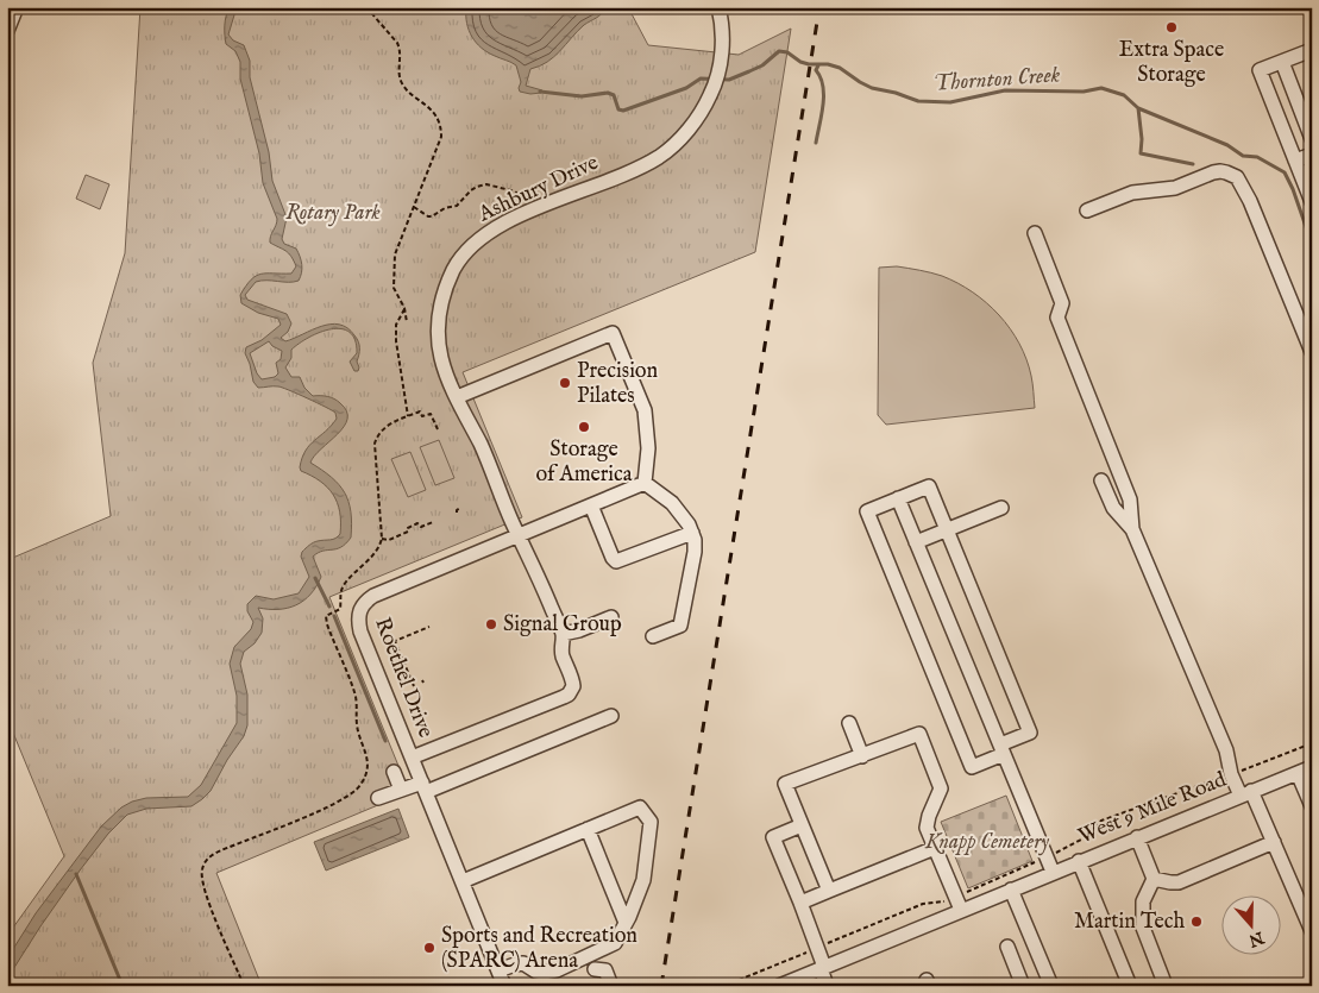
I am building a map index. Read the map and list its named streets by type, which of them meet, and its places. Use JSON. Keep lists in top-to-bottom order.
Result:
{
  "streets": {
    "street": ["Ashbury Drive", "Roethel Drive", "West 9 Mile Road"]
  },
  "crossings": [
    ["Ashbury Drive", "Roethel Drive"]
  ],
  "water": ["Thornton Creek"],
  "parks": ["Rotary Park", "Knapp Cemetery"],
  "places": [
    "Extra Space Storage",
    "Precision Pilates",
    "Storage of America",
    "Signal Group",
    "Martin Tech",
    "Sports and Recreation (SPARC) Arena"
  ],
  "north": "bottom"
}
